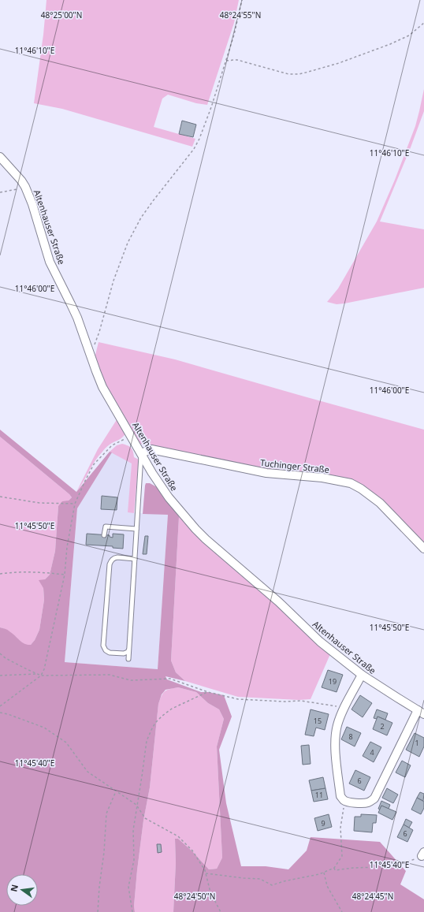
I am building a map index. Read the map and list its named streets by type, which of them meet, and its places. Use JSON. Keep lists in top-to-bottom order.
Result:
{
  "streets": {
    "street": ["Altenhauser Straße", "Tuchinger Straße"]
  },
  "crossings": [
    ["Altenhauser Straße", "Tuchinger Straße"]
  ],
  "house_numbers": [
    "19",
    "15",
    "2",
    "8",
    "1",
    "4",
    "6",
    "11",
    "9",
    "6"
  ],
  "north": "left",
  "coordinates": [
    "48°25'00\"N",
    "48°24'55\"N",
    "11°46'10\"E",
    "11°46'00\"E",
    "11°45'50\"E",
    "11°45'40\"E",
    "48°24'50\"N",
    "48°24'45\"N"
  ]
}
